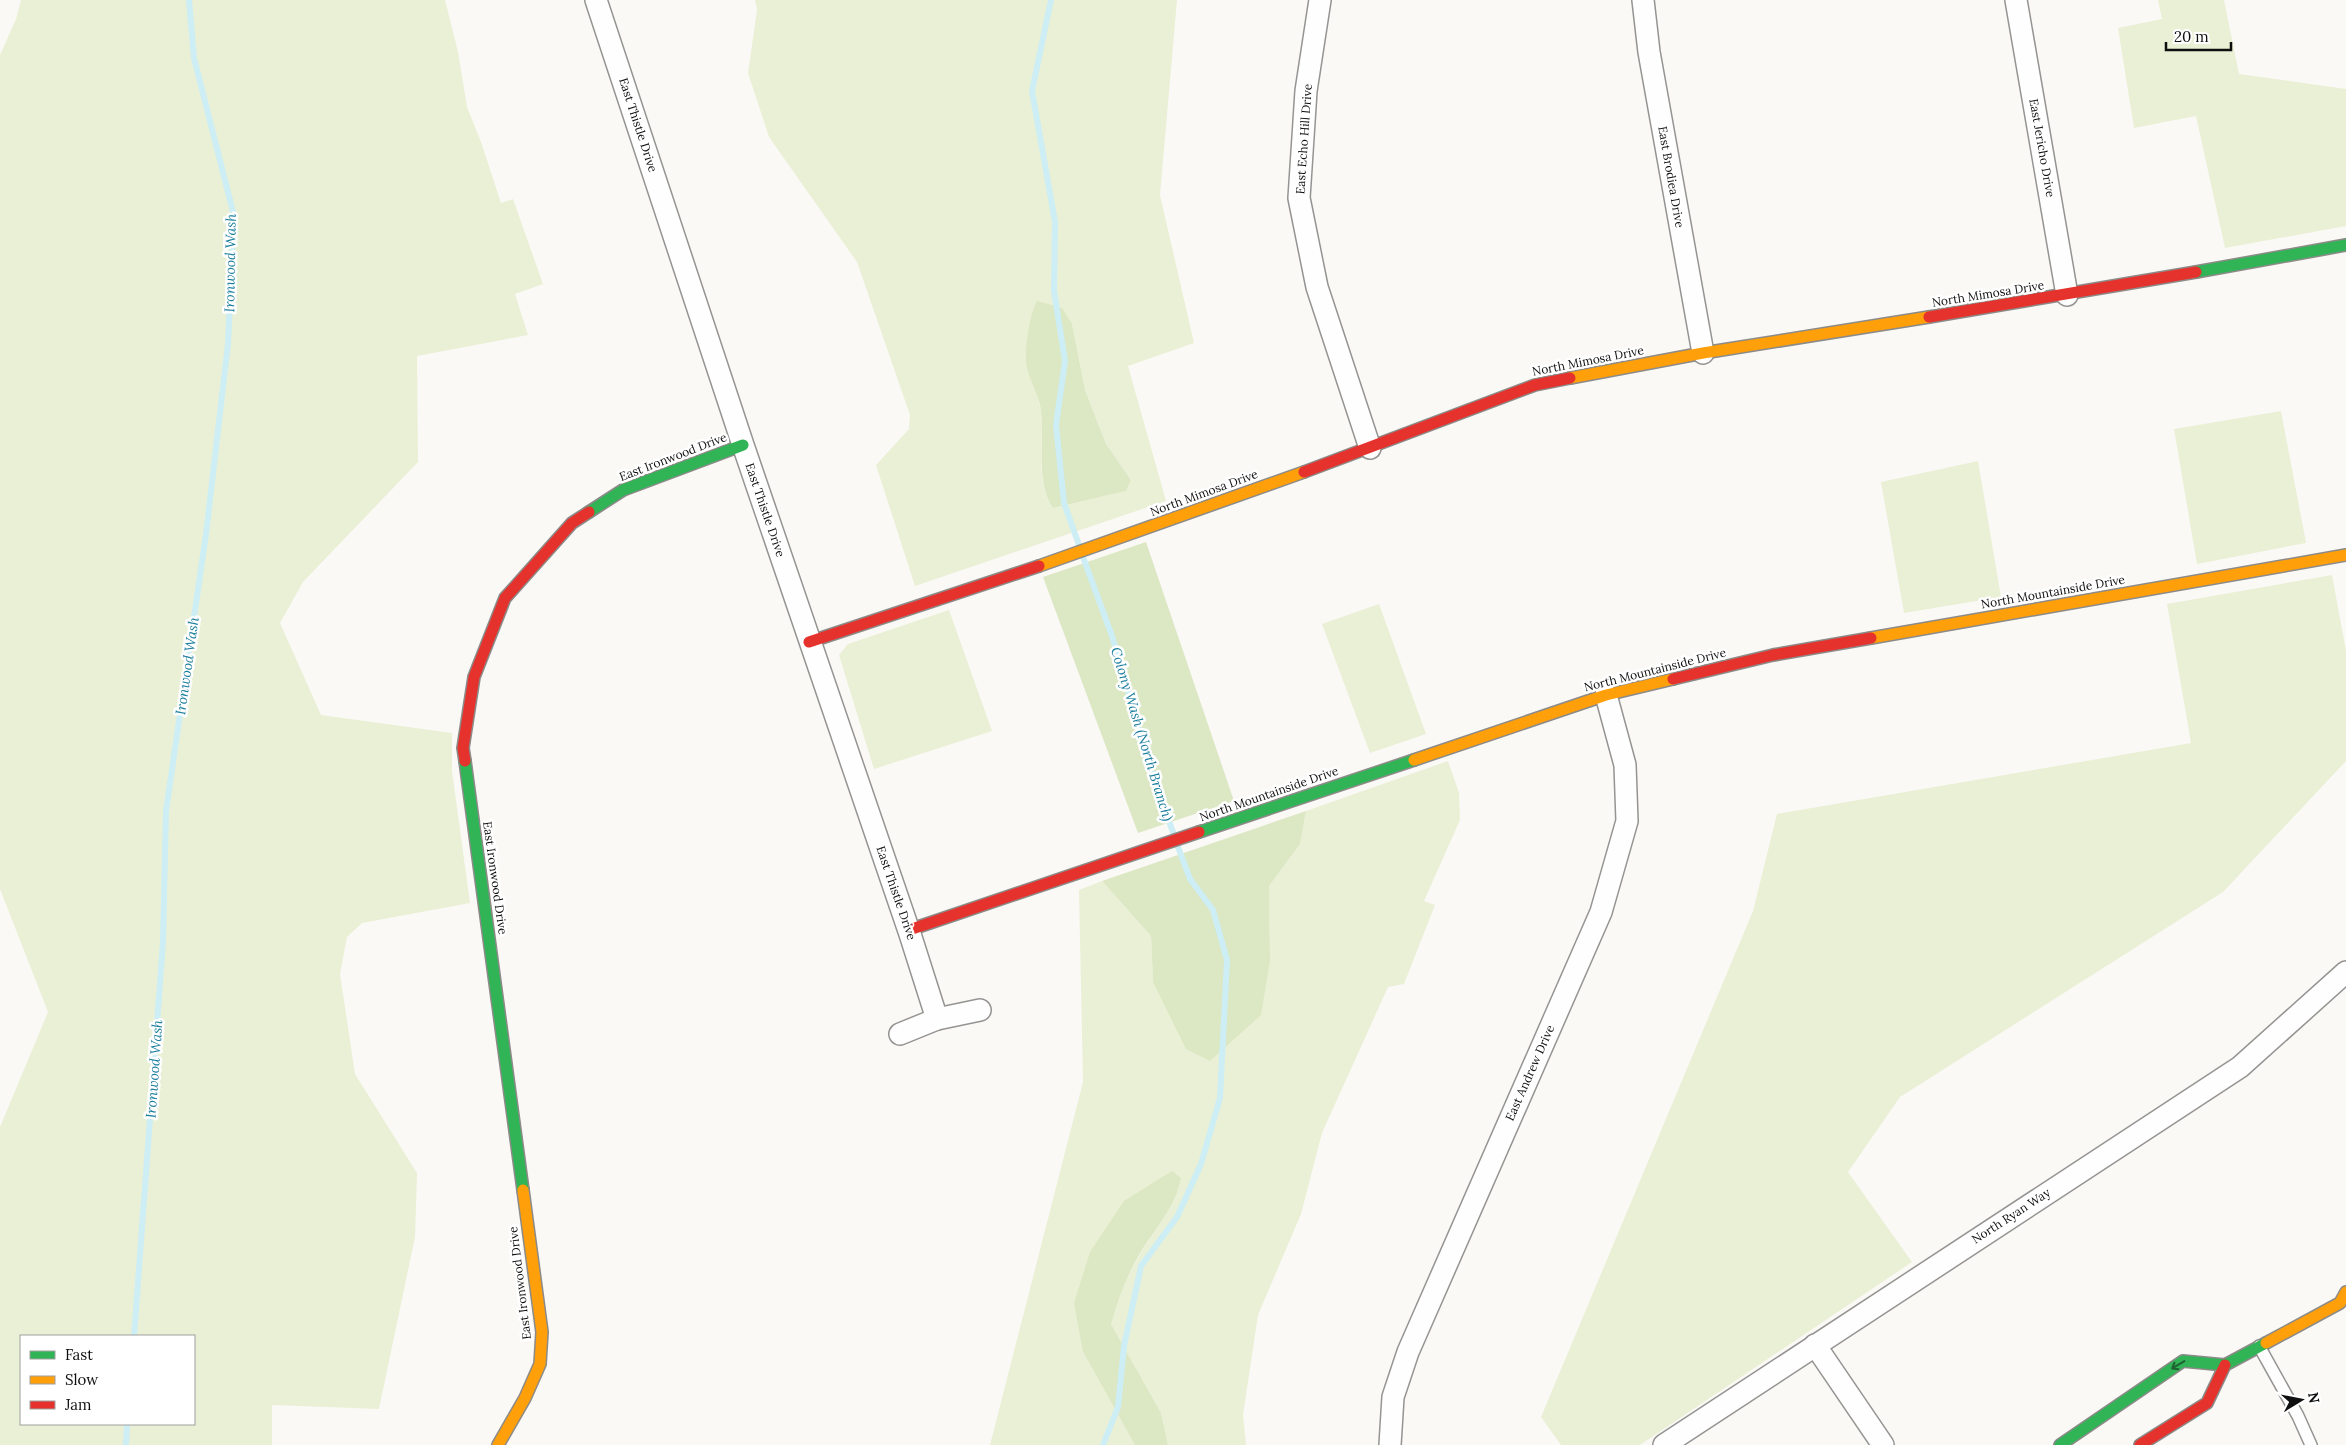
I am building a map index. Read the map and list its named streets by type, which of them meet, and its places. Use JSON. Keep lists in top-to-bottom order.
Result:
{
  "streets": {
    "street": [
      "East Thistle Drive",
      "East Echo Hill Drive",
      "East Jericho Drive",
      "East Brodiea Drive",
      "North Mimosa Drive",
      "East Ironwood Drive",
      "North Mountainside Drive",
      "East Andrew Drive",
      "North Ryan Way"
    ]
  },
  "crossings": [
    ["East Thistle Drive", "North Mimosa Drive"],
    ["East Thistle Drive", "East Ironwood Drive"],
    ["East Thistle Drive", "North Mountainside Drive"],
    ["East Echo Hill Drive", "North Mimosa Drive"],
    ["East Jericho Drive", "North Mimosa Drive"],
    ["East Brodiea Drive", "North Mimosa Drive"],
    ["North Mountainside Drive", "East Andrew Drive"]
  ],
  "water": ["Ironwood Wash", "Colony Wash (North Branch)"],
  "legend": ["Fast", "Slow", "Jam"],
  "scale_bar": "20 m",
  "north": "right"
}
